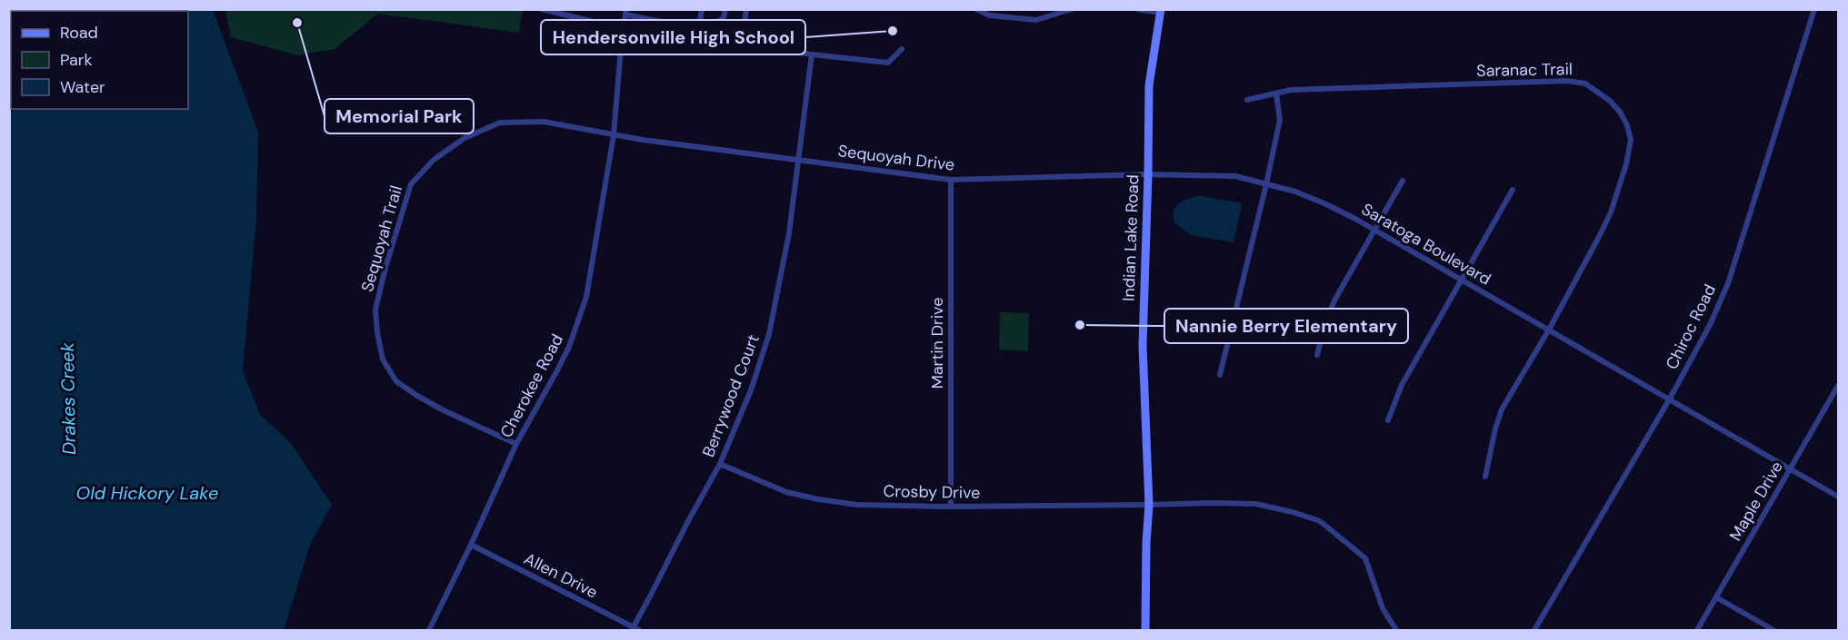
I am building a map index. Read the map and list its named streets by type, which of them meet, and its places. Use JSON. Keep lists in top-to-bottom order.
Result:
{
  "streets": {
    "street": [
      "Saranac Trail",
      "Sequoyah Drive",
      "Indian Lake Road",
      "Sequoyah Trail",
      "Saratoga Boulevard",
      "Chiroc Road",
      "Martin Drive",
      "Cherokee Road",
      "Berrywood Court",
      "Crosby Drive",
      "Maple Drive",
      "Allen Drive"
    ]
  },
  "crossings": [
    ["Saranac Trail", "Saratoga Boulevard"],
    ["Sequoyah Drive", "Indian Lake Road"],
    ["Sequoyah Drive", "Sequoyah Trail"],
    ["Sequoyah Drive", "Saratoga Boulevard"],
    ["Sequoyah Drive", "Martin Drive"],
    ["Sequoyah Drive", "Berrywood Court"],
    ["Indian Lake Road", "Saratoga Boulevard"],
    ["Indian Lake Road", "Crosby Drive"],
    ["Sequoyah Trail", "Cherokee Road"],
    ["Saratoga Boulevard", "Chiroc Road"],
    ["Saratoga Boulevard", "Maple Drive"],
    ["Martin Drive", "Crosby Drive"],
    ["Cherokee Road", "Allen Drive"],
    ["Berrywood Court", "Crosby Drive"],
    ["Berrywood Court", "Allen Drive"]
  ],
  "water": ["Drakes Creek", "Old Hickory Lake"],
  "places": ["Memorial Park", "Hendersonville High School", "Nannie Berry Elementary"],
  "legend": ["Road", "Park", "Water"]
}
